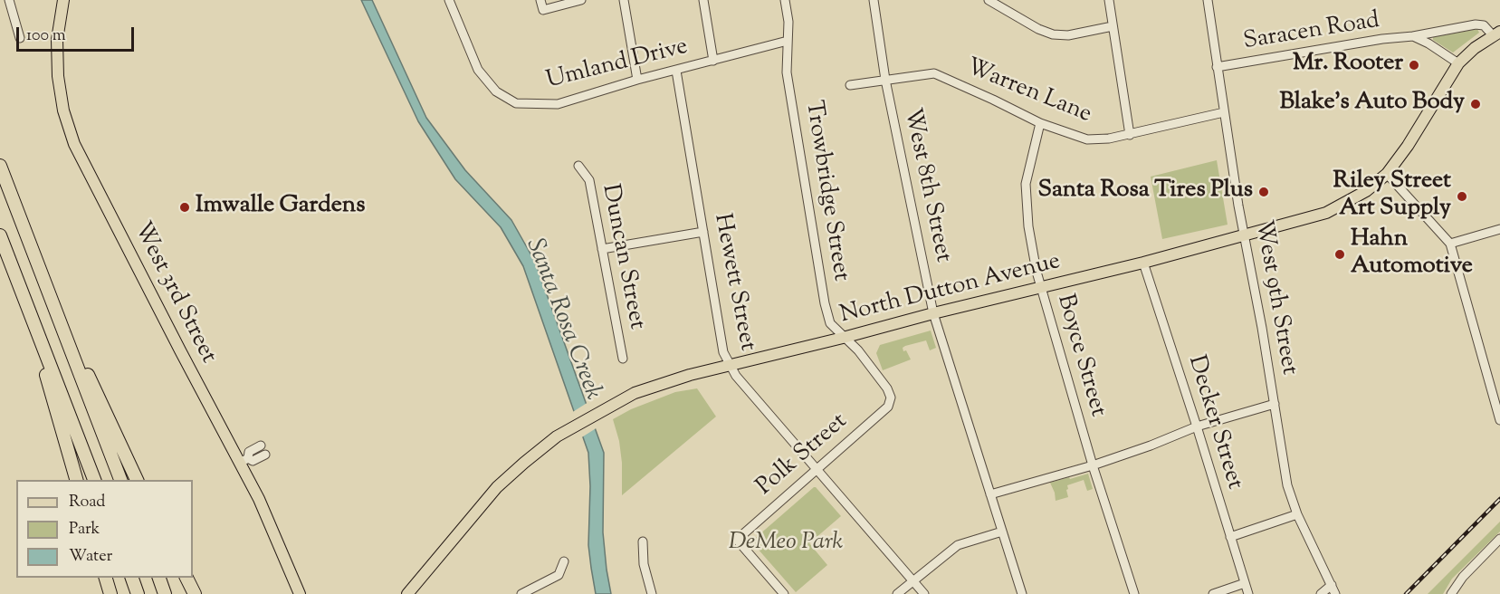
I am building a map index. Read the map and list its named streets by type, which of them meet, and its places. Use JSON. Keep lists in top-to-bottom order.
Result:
{
  "streets": {
    "main road": ["North Dutton Avenue", "West 3rd Street"],
    "street": [
      "Saracen Road",
      "Umland Drive",
      "Warren Lane",
      "West 8th Street",
      "Trowbridge Street",
      "Duncan Street",
      "Hewett Street",
      "West 9th Street",
      "Boyce Street",
      "Decker Street",
      "Polk Street"
    ]
  },
  "crossings": [
    ["Saracen Road", "North Dutton Avenue"],
    ["Saracen Road", "West 9th Street"],
    ["Umland Drive", "Trowbridge Street"],
    ["Umland Drive", "Hewett Street"],
    ["Warren Lane", "West 8th Street"],
    ["Warren Lane", "West 9th Street"],
    ["Warren Lane", "Boyce Street"],
    ["West 8th Street", "North Dutton Avenue"],
    ["Trowbridge Street", "North Dutton Avenue"],
    ["Trowbridge Street", "Polk Street"],
    ["Hewett Street", "North Dutton Avenue"],
    ["Hewett Street", "Polk Street"],
    ["North Dutton Avenue", "West 9th Street"],
    ["North Dutton Avenue", "Boyce Street"],
    ["North Dutton Avenue", "Decker Street"]
  ],
  "water": ["Santa Rosa Creek"],
  "parks": ["DeMeo Park"],
  "places": [
    "Mr. Rooter",
    "Blake's Auto Body",
    "Santa Rosa Tires Plus",
    "Riley Street Art Supply",
    "Imwalle Gardens",
    "Hahn Automotive"
  ],
  "legend": ["Road", "Park", "Water"],
  "scale_bar": "100 m"
}
